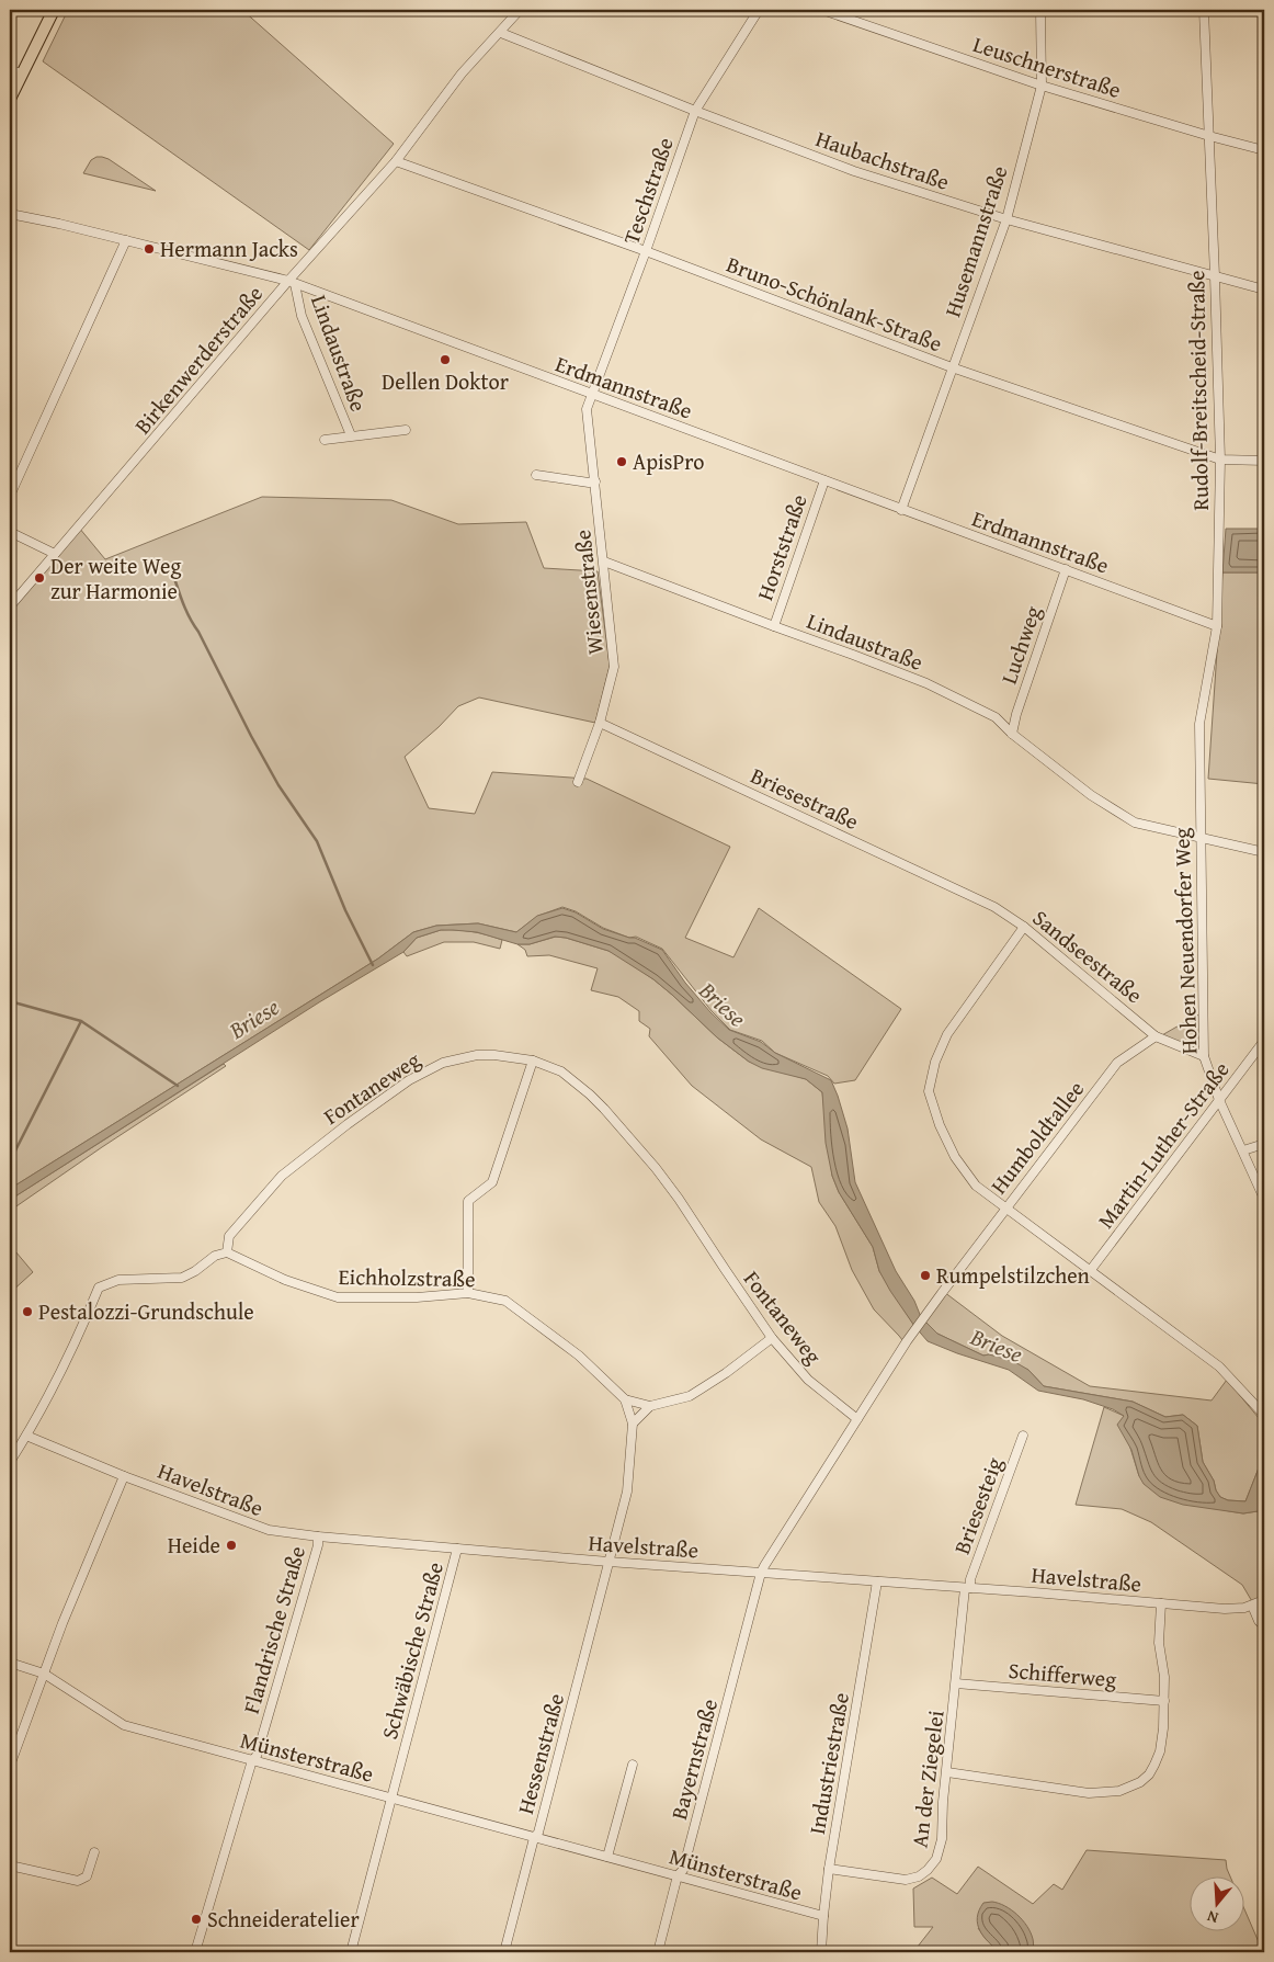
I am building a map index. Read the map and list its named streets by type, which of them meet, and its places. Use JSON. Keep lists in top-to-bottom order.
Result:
{
  "streets": {
    "street": [
      "Leuschnerstraße",
      "Haubachstraße",
      "Teschstraße",
      "Husemannstraße",
      "Bruno-Schönlank-Straße",
      "Lindaustraße",
      "Birkenwerderstraße",
      "Erdmannstraße",
      "Rudolf-Breitscheid-Straße",
      "Horststraße",
      "Wiesenstraße",
      "Luchweg",
      "Briesestraße",
      "Hohen Neuendorfer Weg",
      "Sandseestraße",
      "Fontaneweg",
      "Humboldtallee",
      "Martin-Luther-Straße",
      "Eichholzstraße",
      "Havelstraße",
      "Briesesteig",
      "Flandrische Straße",
      "Schwäbische Straße",
      "Schifferweg",
      "Hessenstraße",
      "Münsterstraße",
      "Bayernstraße",
      "Industriestraße",
      "An der Ziegelei"
    ]
  },
  "crossings": [
    ["Leuschnerstraße", "Husemannstraße"],
    ["Leuschnerstraße", "Rudolf-Breitscheid-Straße"],
    ["Haubachstraße", "Teschstraße"],
    ["Haubachstraße", "Husemannstraße"],
    ["Haubachstraße", "Birkenwerderstraße"],
    ["Haubachstraße", "Rudolf-Breitscheid-Straße"],
    ["Teschstraße", "Bruno-Schönlank-Straße"],
    ["Teschstraße", "Erdmannstraße"],
    ["Teschstraße", "Wiesenstraße"],
    ["Husemannstraße", "Bruno-Schönlank-Straße"],
    ["Husemannstraße", "Erdmannstraße"],
    ["Bruno-Schönlank-Straße", "Birkenwerderstraße"],
    ["Bruno-Schönlank-Straße", "Rudolf-Breitscheid-Straße"],
    ["Lindaustraße", "Birkenwerderstraße"],
    ["Lindaustraße", "Erdmannstraße"],
    ["Lindaustraße", "Horststraße"],
    ["Lindaustraße", "Wiesenstraße"],
    ["Lindaustraße", "Luchweg"],
    ["Lindaustraße", "Hohen Neuendorfer Weg"],
    ["Birkenwerderstraße", "Erdmannstraße"],
    ["Erdmannstraße", "Rudolf-Breitscheid-Straße"],
    ["Erdmannstraße", "Horststraße"],
    ["Erdmannstraße", "Wiesenstraße"],
    ["Erdmannstraße", "Luchweg"],
    ["Rudolf-Breitscheid-Straße", "Hohen Neuendorfer Weg"],
    ["Wiesenstraße", "Briesestraße"],
    ["Briesestraße", "Sandseestraße"],
    ["Hohen Neuendorfer Weg", "Martin-Luther-Straße"],
    ["Sandseestraße", "Humboldtallee"],
    ["Fontaneweg", "Humboldtallee"],
    ["Fontaneweg", "Eichholzstraße"],
    ["Eichholzstraße", "Havelstraße"],
    ["Eichholzstraße", "Hessenstraße"],
    ["Havelstraße", "Briesesteig"],
    ["Havelstraße", "Flandrische Straße"],
    ["Havelstraße", "Schwäbische Straße"],
    ["Havelstraße", "Hessenstraße"],
    ["Havelstraße", "Bayernstraße"],
    ["Havelstraße", "Industriestraße"],
    ["Havelstraße", "An der Ziegelei"],
    ["Briesesteig", "An der Ziegelei"],
    ["Flandrische Straße", "Münsterstraße"],
    ["Schwäbische Straße", "Münsterstraße"],
    ["Schifferweg", "An der Ziegelei"],
    ["Hessenstraße", "Münsterstraße"],
    ["Münsterstraße", "Bayernstraße"],
    ["Münsterstraße", "Industriestraße"],
    ["Industriestraße", "An der Ziegelei"]
  ],
  "water": ["Briese"],
  "places": [
    "Hermann Jacks",
    "Dellen Doktor",
    "ApisPro",
    "Der weite Weg zur Harmonie",
    "Rumpelstilzchen",
    "Pestalozzi-Grundschule",
    "Heide",
    "Schneideratelier"
  ],
  "north": "bottom"
}
